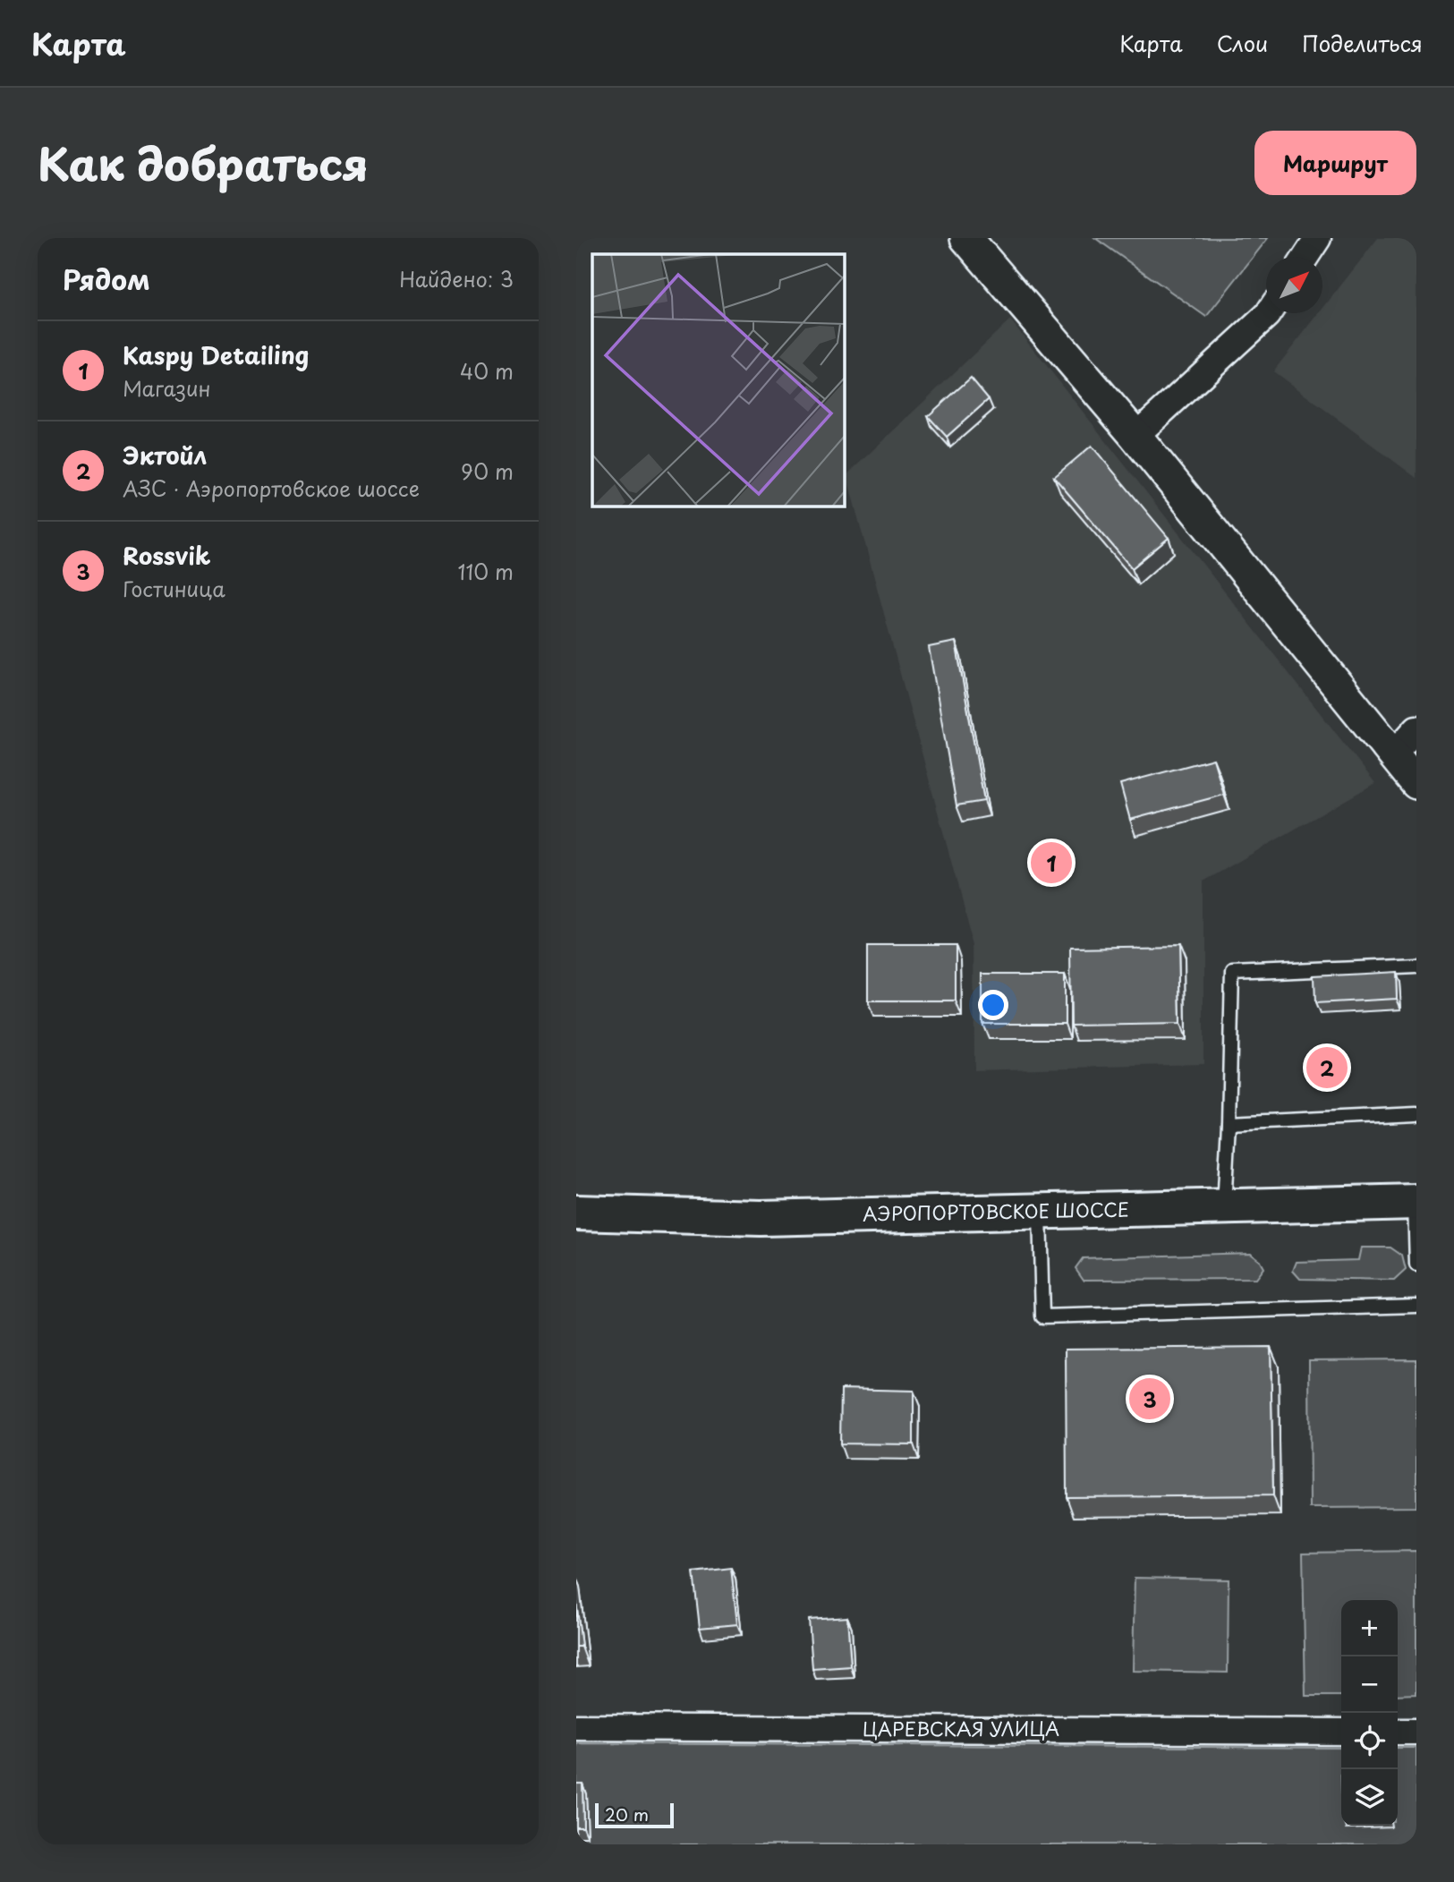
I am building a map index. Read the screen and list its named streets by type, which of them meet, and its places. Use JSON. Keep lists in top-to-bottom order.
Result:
{
  "streets": {
    "main road": ["АЭРОПОРТОВСКОЕ ШОССЕ"],
    "street": ["ЦАРЕВСКАЯ УЛИЦА"]
  },
  "scale_bar": "20 m",
  "north": "top right",
  "page": {
    "header": "Карта",
    "nav": ["Карта", "Слои", "Поделиться"],
    "title": "Как добраться",
    "buttons": "Маршрут",
    "heading": ["Рядом", "Найдено: 3"],
    "list": [
      {
        "mark": "1",
        "name": "Kaspy Detailing",
        "note": "Магазин",
        "value": "40 m"
      },
      {
        "mark": "2",
        "name": "Эктойл",
        "note": "АЗС · Аэропортовское шоссе",
        "value": "90 m"
      },
      {
        "mark": "3",
        "name": "Rossvik",
        "note": "Гостиница",
        "value": "110 m"
      }
    ],
    "pins": ["1", "2", "3"],
    "map_buttons": ["+", "−"],
    "scale": "20 m"
  }
}
